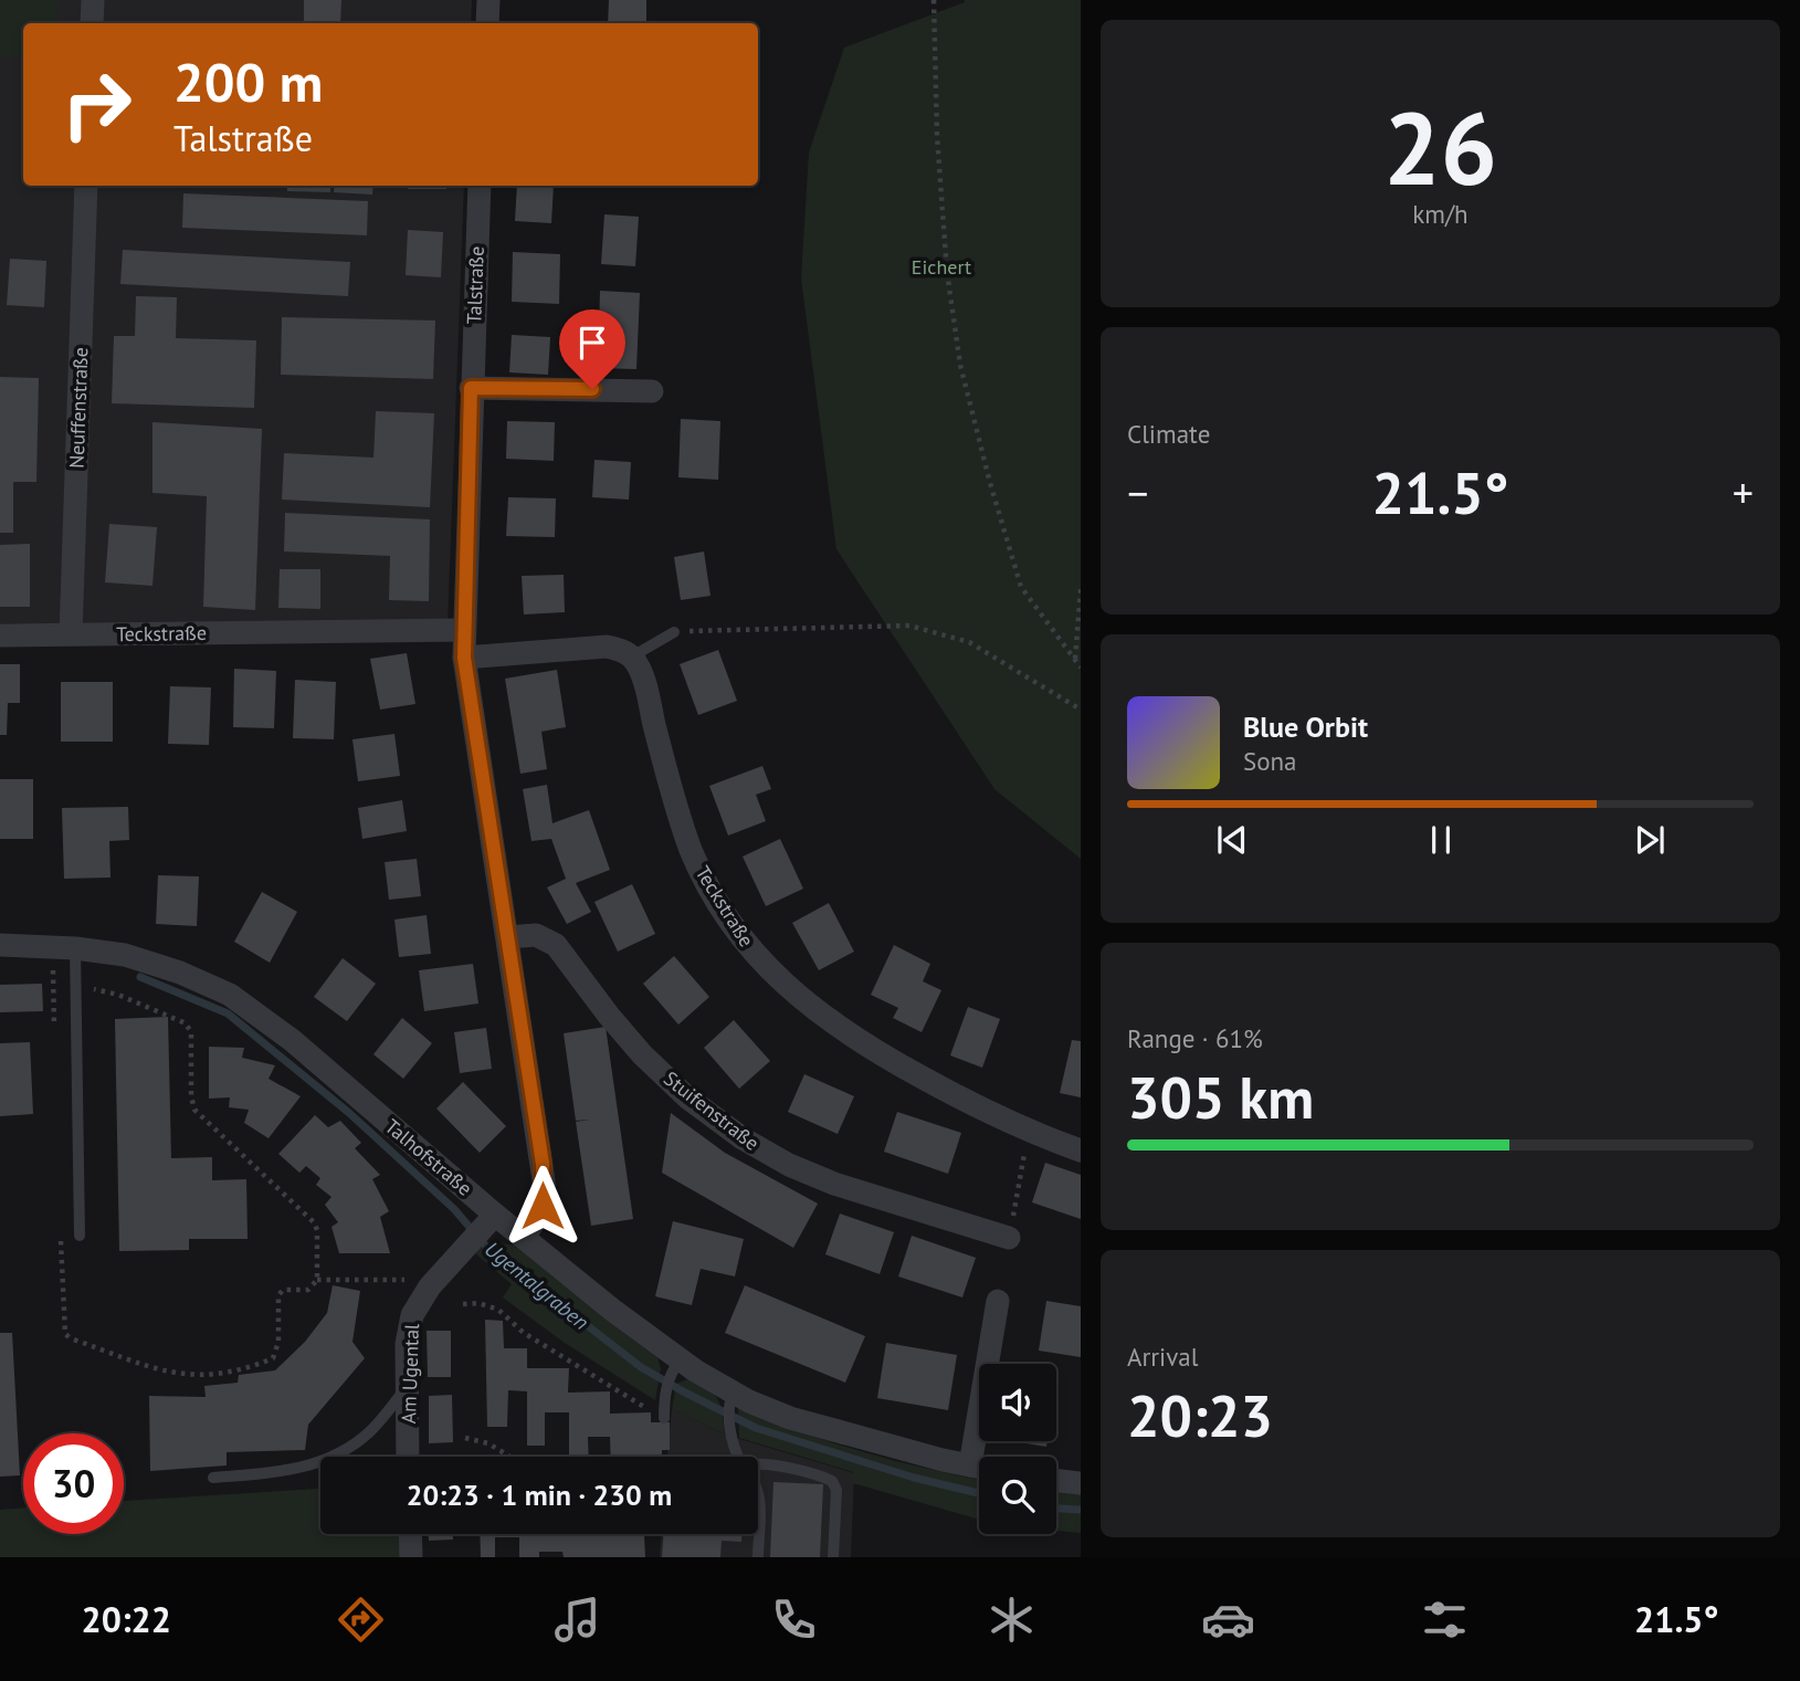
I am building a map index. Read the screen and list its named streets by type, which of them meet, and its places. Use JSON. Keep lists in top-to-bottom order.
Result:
{
  "streets": {
    "street": [
      "Talstraße",
      "Neuffenstraße",
      "Teckstraße",
      "Stuifenstraße",
      "Talhofstraße",
      "Am Ugental"
    ]
  },
  "crossings": [
    ["Talstraße", "Teckstraße"],
    ["Talstraße", "Stuifenstraße"],
    ["Talstraße", "Talhofstraße"],
    ["Neuffenstraße", "Teckstraße"],
    ["Talhofstraße", "Am Ugental"]
  ],
  "water": ["Ugentalgraben"],
  "parks": ["Eichert"],
  "page": {
    "tile": [
      ["26", "km/h"],
      "Climate",
      ["Range · 61%", "305 km"],
      ["Arrival", "20:23"]
    ],
    "turn": ["200 m", "Talstraße"],
    "heat": ["−", "21.5°", "+"],
    "song": ["Blue Orbit", "Sona"],
    "limit": "30",
    "trip": "20:23 · 1 min · 230 m",
    "tabs": ["20:22", "21.5°"]
  }
}
